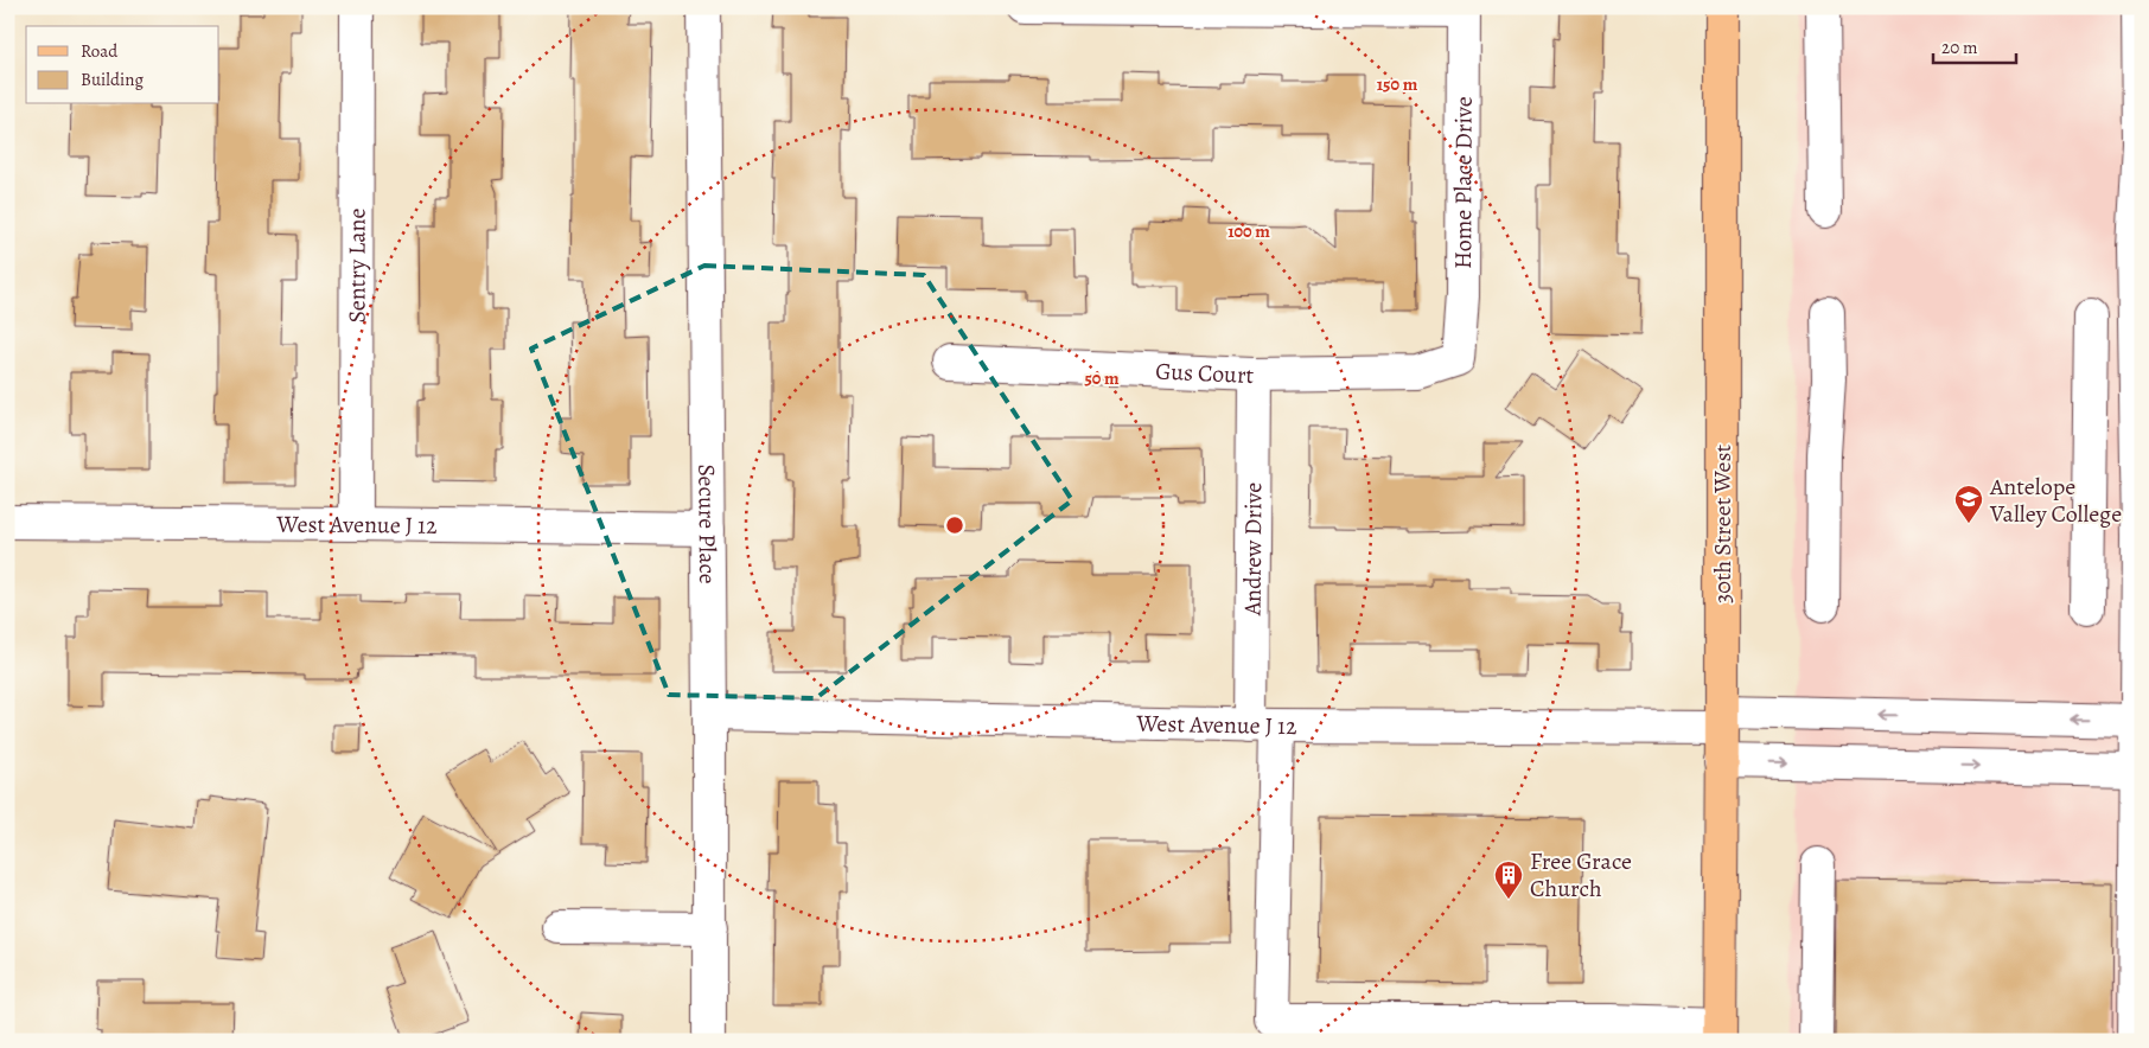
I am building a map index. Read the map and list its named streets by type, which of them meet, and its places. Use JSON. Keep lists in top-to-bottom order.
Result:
{
  "streets": {
    "main road": ["30th Street West"],
    "street": [
      "Home Place Drive",
      "Sentry Lane",
      "Gus Court",
      "West Avenue J 12",
      "Secure Place",
      "Andrew Drive"
    ]
  },
  "crossings": [
    ["Home Place Drive", "Gus Court"],
    ["Sentry Lane", "West Avenue J 12"],
    ["Gus Court", "Andrew Drive"],
    ["West Avenue J 12", "Secure Place"],
    ["West Avenue J 12", "30th Street West"],
    ["West Avenue J 12", "Andrew Drive"]
  ],
  "places": {
    "school or university": ["Antelope Valley College"],
    "building": ["Free Grace Church"]
  },
  "legend": ["Road", "Building"],
  "scale_bar": "20 m",
  "rings": ["150 m", "100 m", "50 m"]
}
